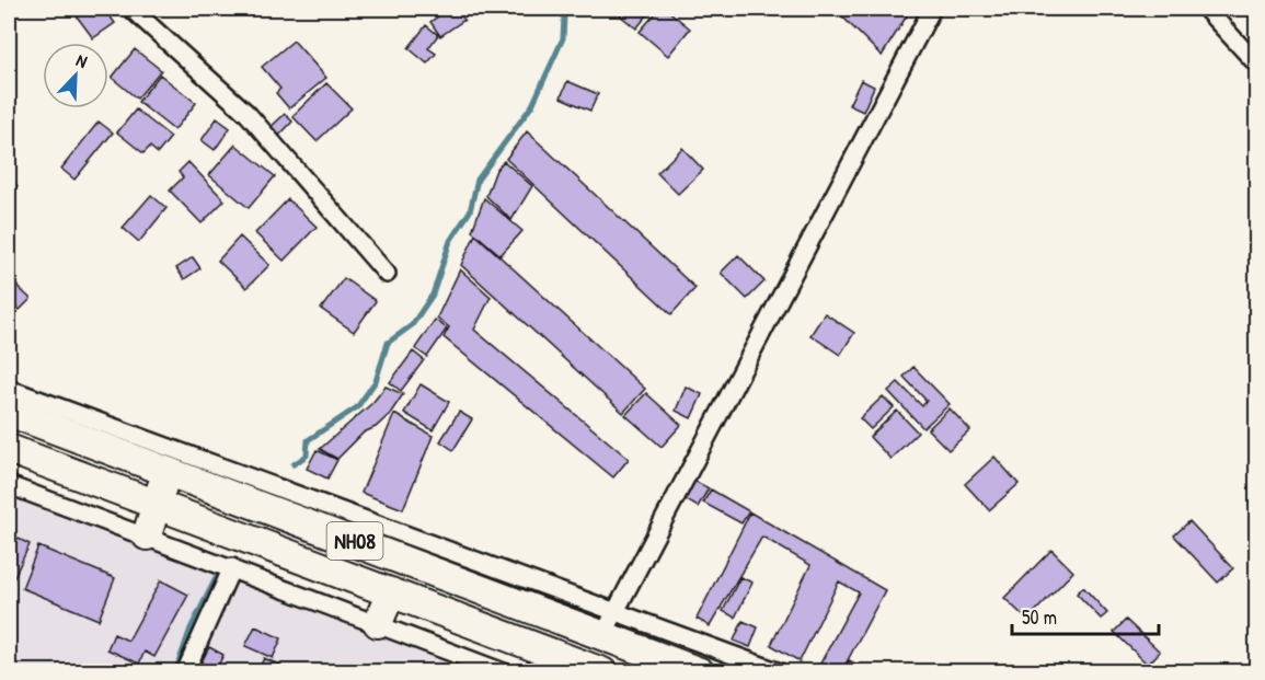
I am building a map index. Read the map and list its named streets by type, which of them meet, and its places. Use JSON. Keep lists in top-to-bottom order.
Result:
{
  "streets": {
    "highway": ["NH08"]
  },
  "scale_bar": "50 m",
  "north": "top right"
}
